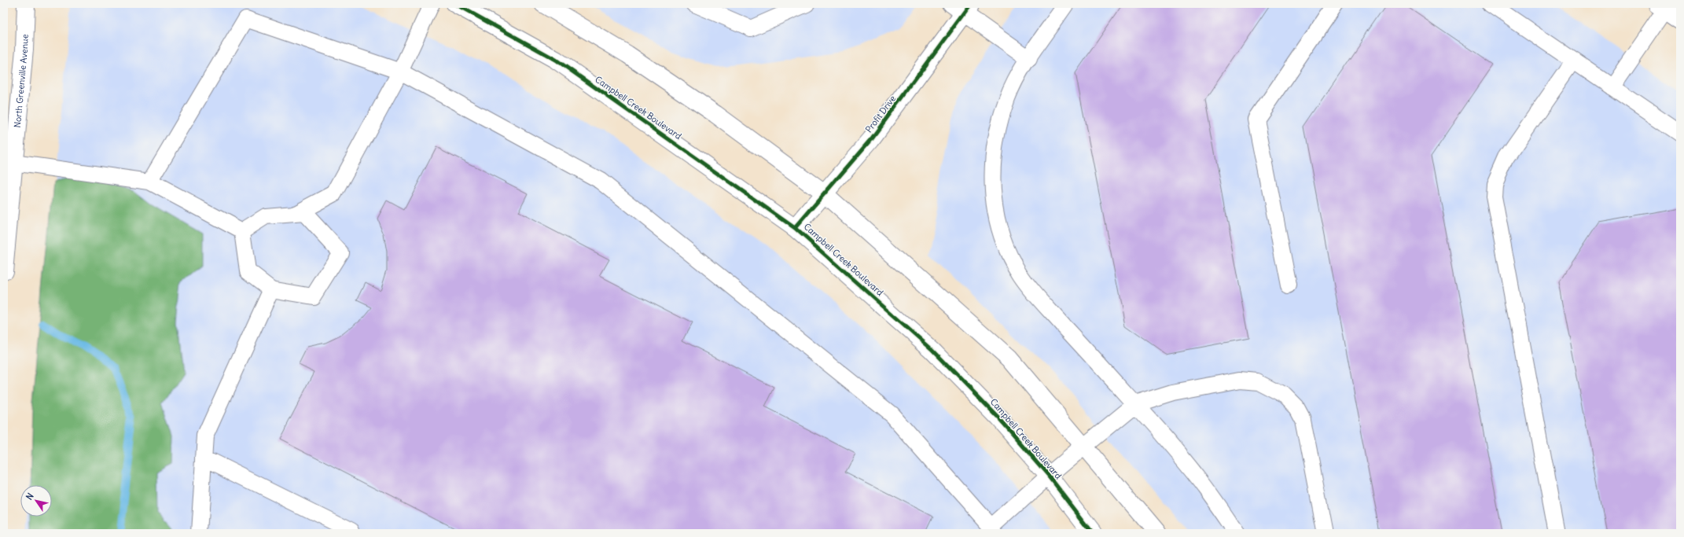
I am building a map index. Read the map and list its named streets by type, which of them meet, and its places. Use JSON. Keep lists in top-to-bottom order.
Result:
{
  "streets": {
    "street": ["North Greenville Avenue", "Campbell Creek Boulevard", "Profit Drive"]
  },
  "crossings": [
    ["Campbell Creek Boulevard", "Profit Drive"]
  ],
  "north": "top left"
}
